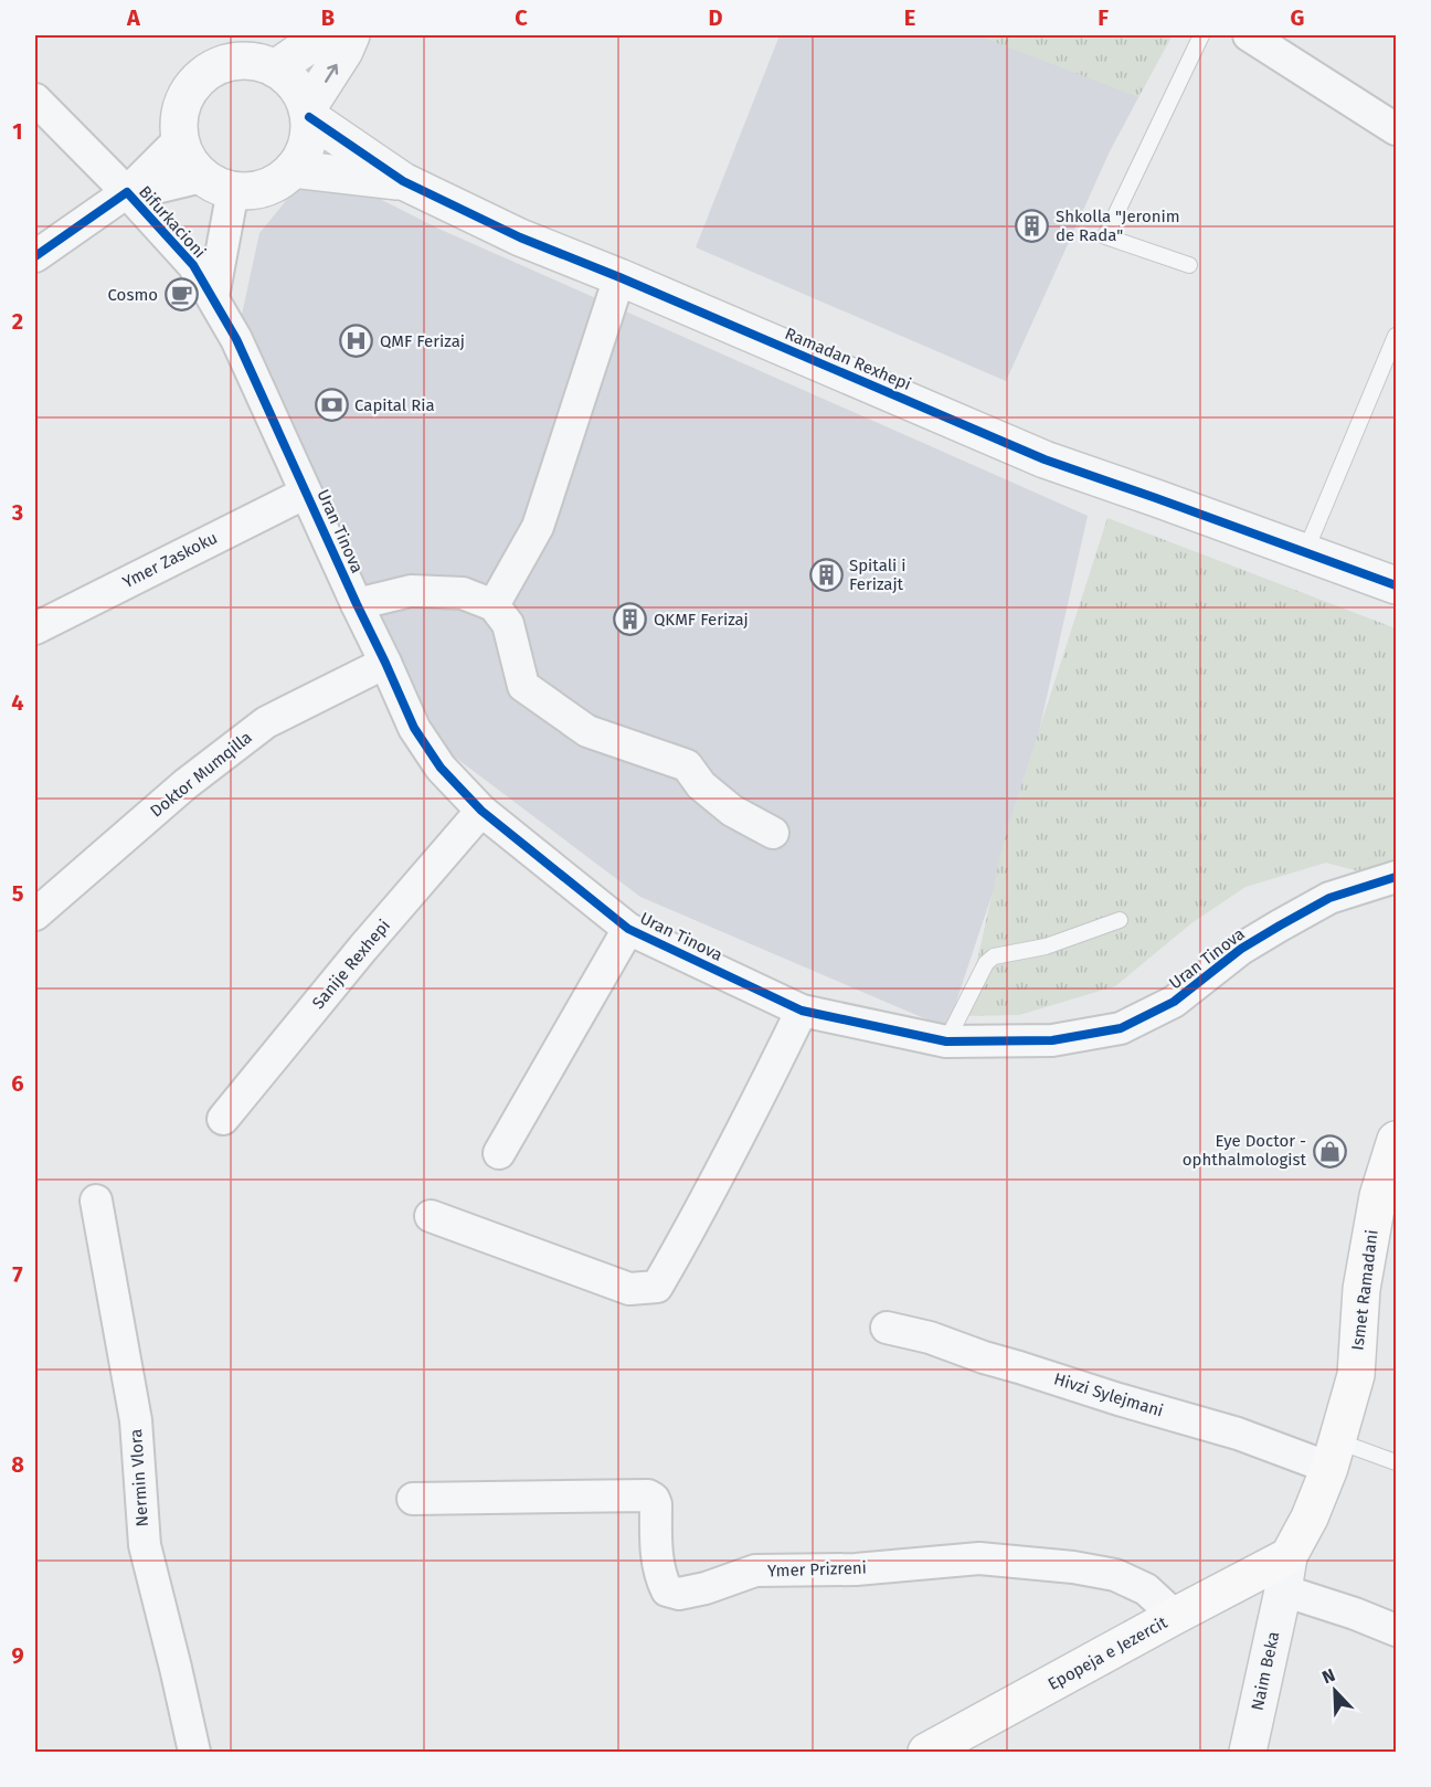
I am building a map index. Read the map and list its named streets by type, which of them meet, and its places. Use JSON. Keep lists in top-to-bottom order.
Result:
{
  "streets": {
    "main road": ["Ismet Ramadani", "Epopeja e Jezercit"],
    "street": [
      "Bifurkacioni",
      "Ramadan Rexhepi",
      "Uran Tinova",
      "Ymer Zaskoku",
      "Doktor Mumqilla",
      "Sanije Rexhepi",
      "Hivzi Sylejmani",
      "Nermin Vlora",
      "Ymer Prizreni",
      "Naim Beka"
    ]
  },
  "crossings": [
    ["Bifurkacioni", "Uran Tinova"],
    ["Uran Tinova", "Ymer Zaskoku"],
    ["Uran Tinova", "Doktor Mumqilla"],
    ["Uran Tinova", "Sanije Rexhepi"],
    ["Ismet Ramadani", "Hivzi Sylejmani"],
    ["Ismet Ramadani", "Epopeja e Jezercit"],
    ["Ismet Ramadani", "Naim Beka"],
    ["Ymer Prizreni", "Epopeja e Jezercit"],
    ["Epopeja e Jezercit", "Naim Beka"]
  ],
  "places": {
    "building": ["Shkolla \"Jeronim de Rada\"", "Spitali i Ferizajt", "QKMF Ferizaj"],
    "cafe": ["Cosmo"],
    "hospital": ["QMF Ferizaj"],
    "bank": ["Capital Ria"],
    "shop": ["Eye Doctor - ophthalmologist"]
  },
  "north": "top left",
  "grid": {
    "columns": [
      "A",
      "B",
      "C",
      "D",
      "E",
      "F",
      "G"
    ],
    "rows": [
      "1",
      "2",
      "3",
      "4",
      "5",
      "6",
      "7",
      "8",
      "9"
    ]
  }
}
